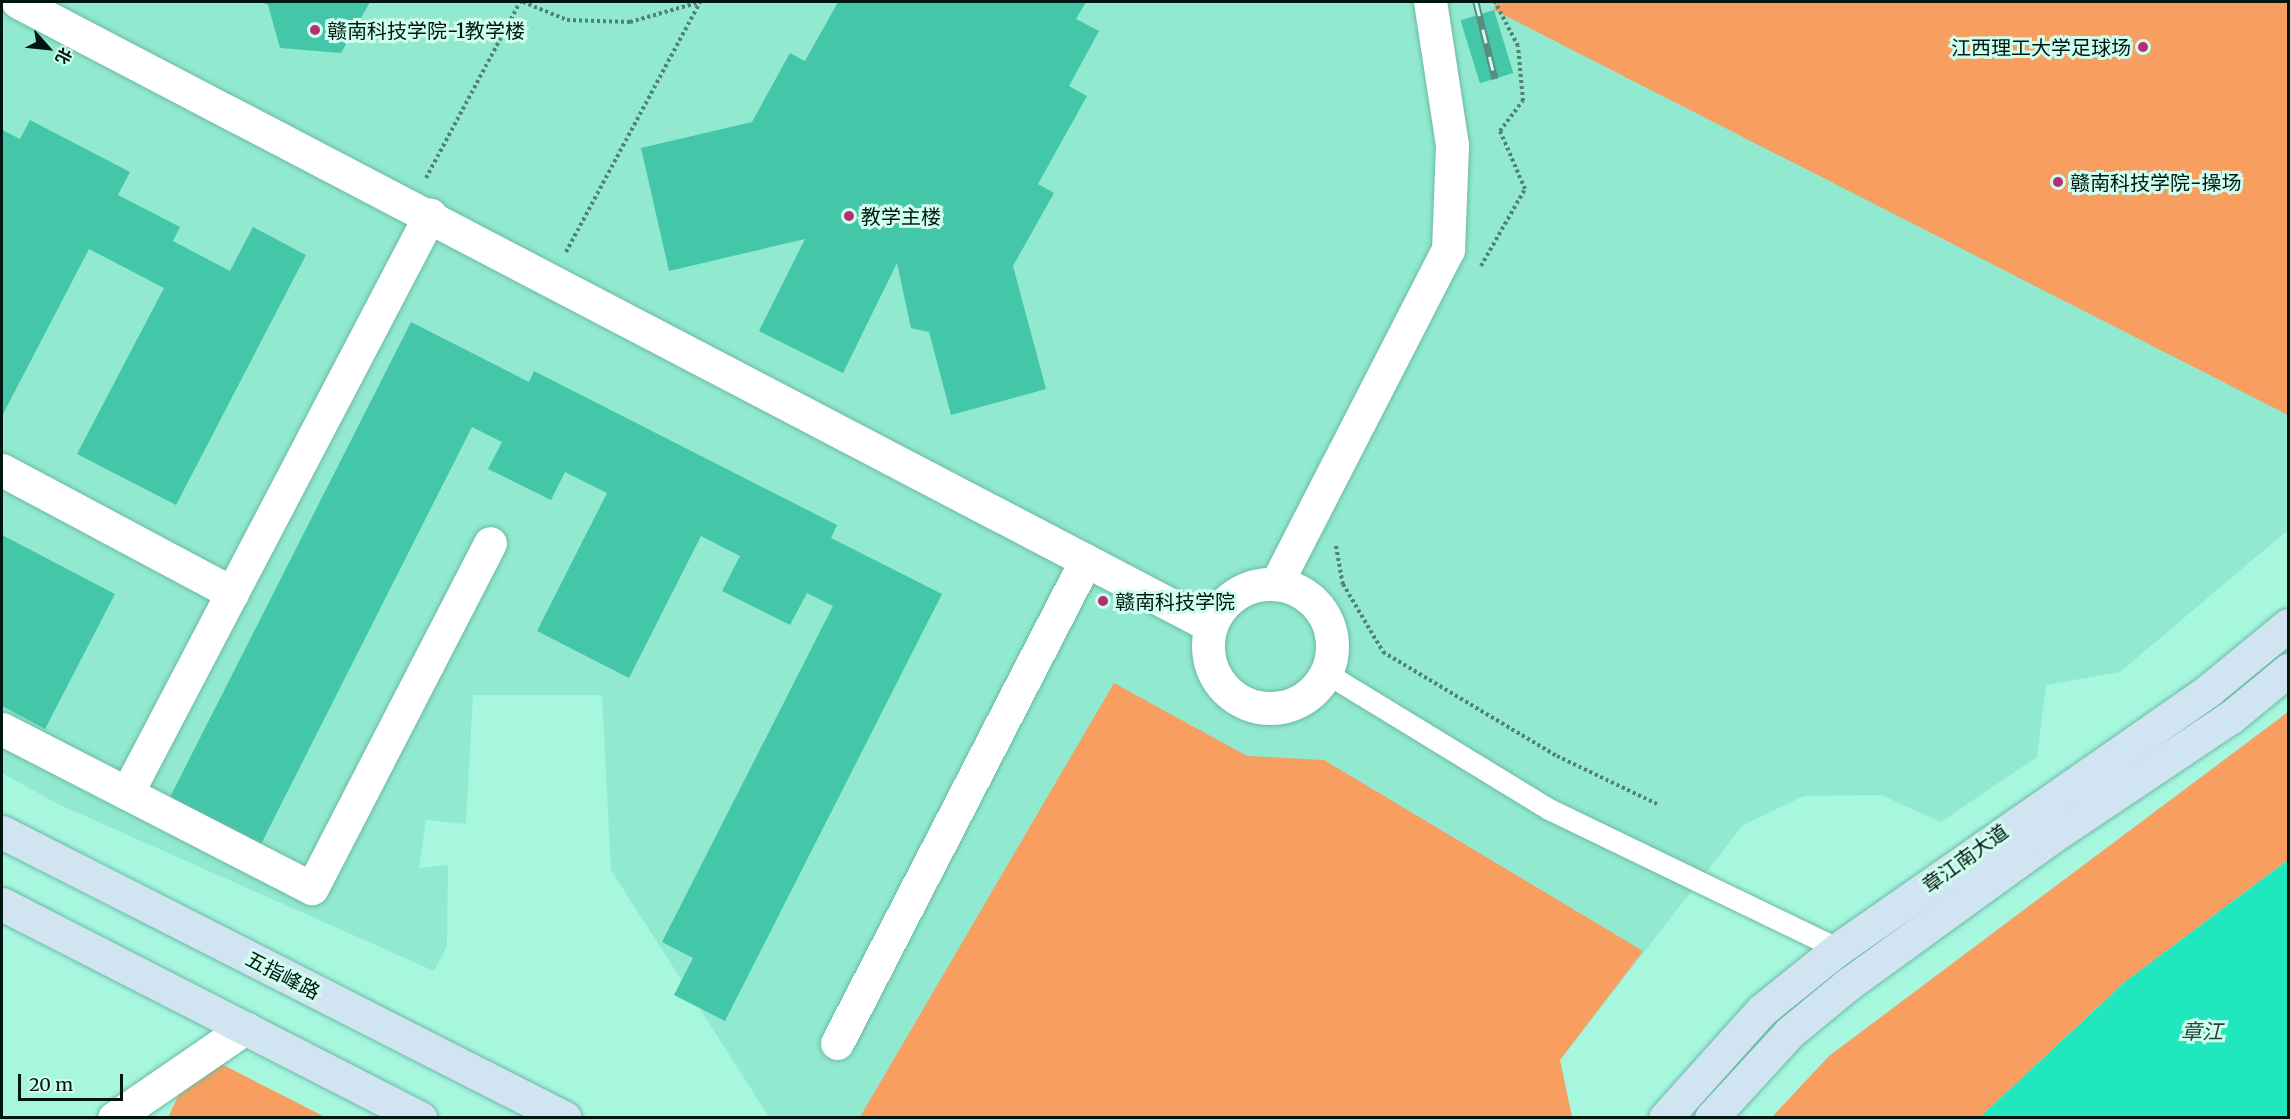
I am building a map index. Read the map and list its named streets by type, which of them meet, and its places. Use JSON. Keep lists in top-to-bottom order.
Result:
{
  "streets": {
    "main road": ["章江南大道", "五指峰路"]
  },
  "water": ["章江"],
  "places": [
    "赣南科技学院-1教学楼",
    "江西理工大学足球场",
    "赣南科技学院-操场",
    "教学主楼",
    "赣南科技学院"
  ],
  "scale_bar": "20 m",
  "north": "bottom right"
}
